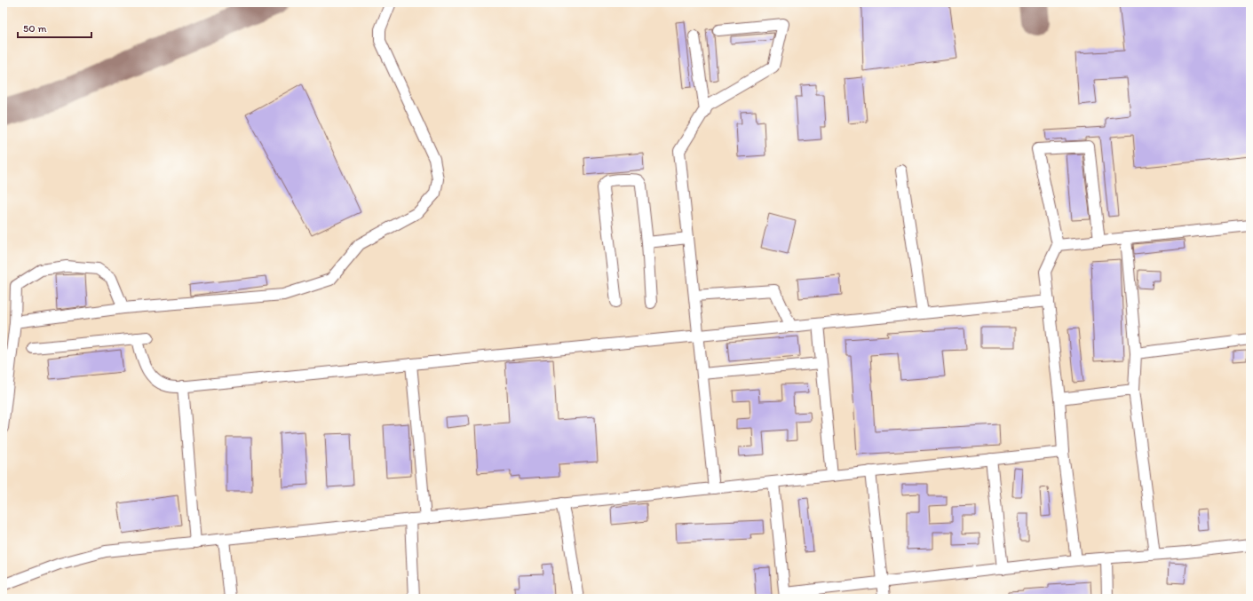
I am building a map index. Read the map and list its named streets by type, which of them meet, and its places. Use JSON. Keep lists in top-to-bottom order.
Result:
{
  "scale_bar": "50 m"
}
